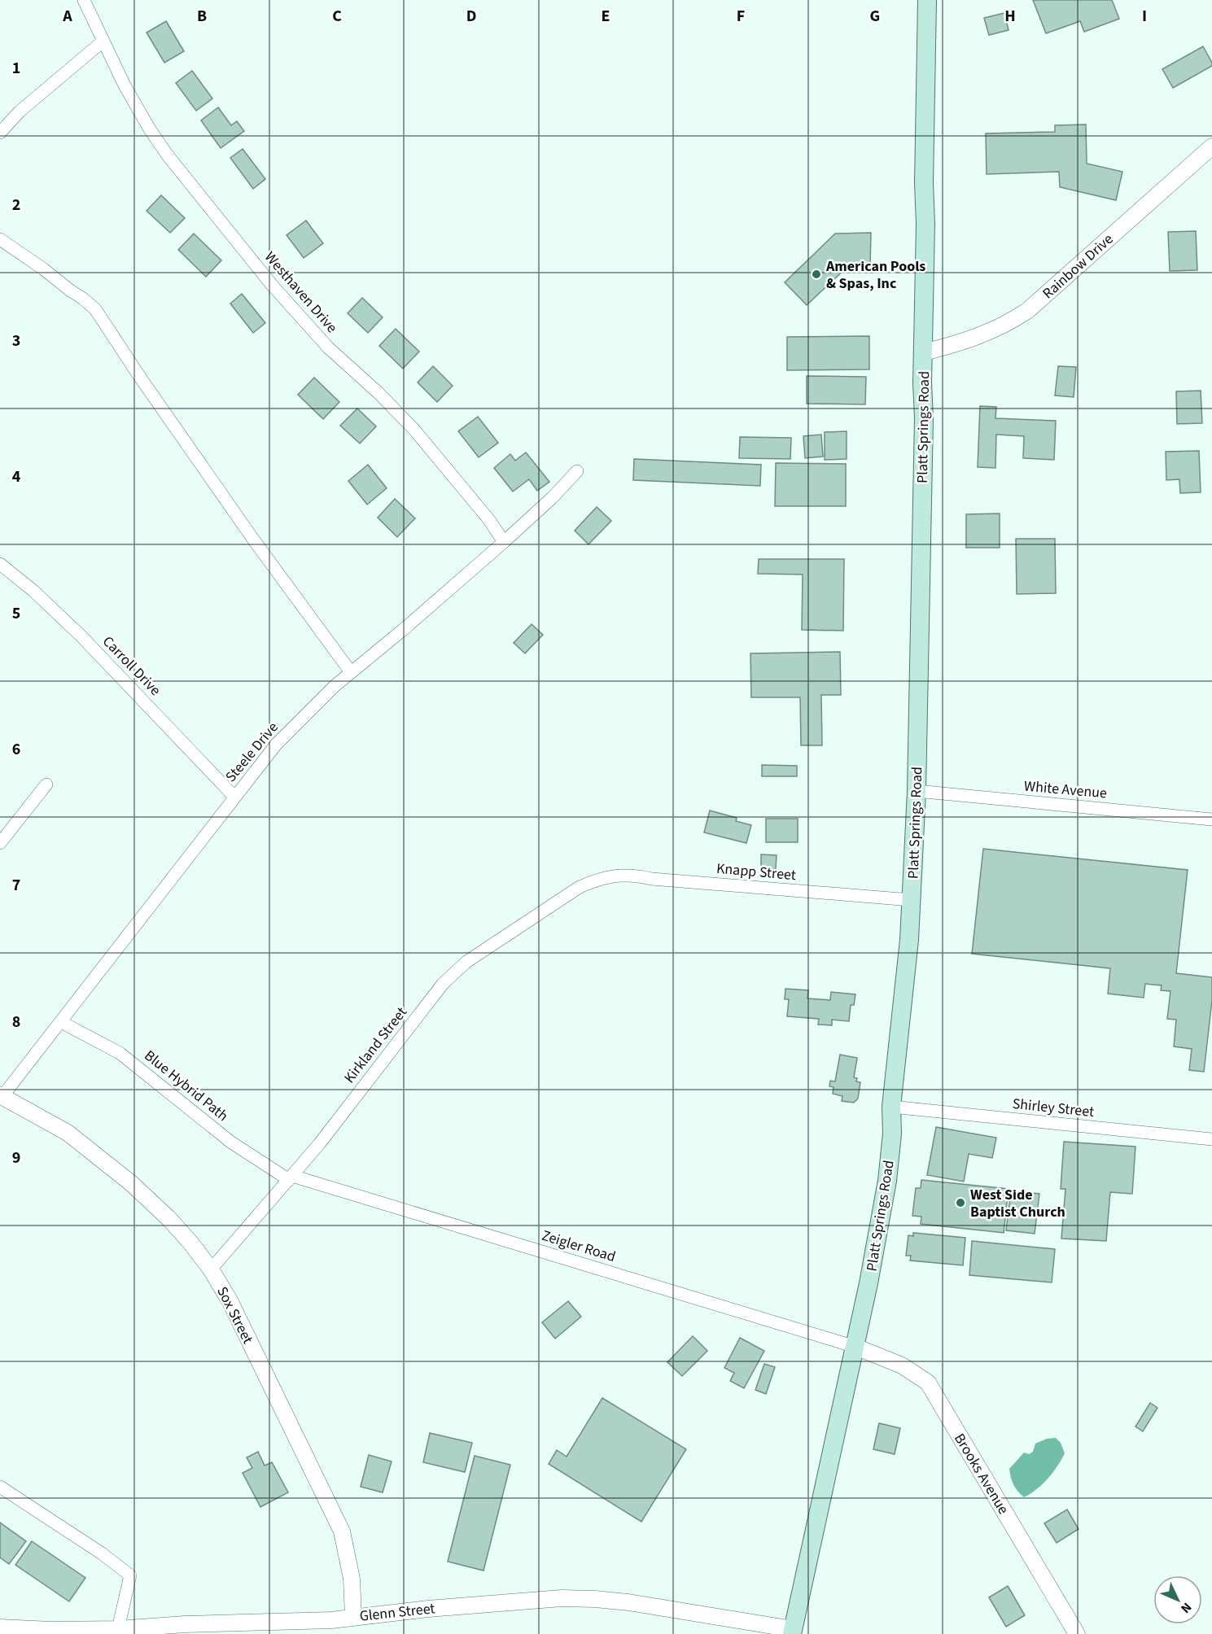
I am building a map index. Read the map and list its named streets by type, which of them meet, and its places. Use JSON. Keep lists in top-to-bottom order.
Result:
{
  "streets": {
    "main road": ["Platt Springs Road"],
    "street": [
      "Rainbow Drive",
      "Westhaven Drive",
      "Carroll Drive",
      "Steele Drive",
      "White Avenue",
      "Knapp Street",
      "Kirkland Street",
      "Blue Hybrid Path",
      "Shirley Street",
      "Zeigler Road",
      "Sox Street",
      "Brooks Avenue",
      "Glenn Street"
    ]
  },
  "crossings": [
    ["Rainbow Drive", "Platt Springs Road"],
    ["Westhaven Drive", "Steele Drive"],
    ["Platt Springs Road", "White Avenue"],
    ["Platt Springs Road", "Knapp Street"],
    ["Platt Springs Road", "Shirley Street"],
    ["Platt Springs Road", "Zeigler Road"],
    ["Platt Springs Road", "Brooks Avenue"],
    ["Platt Springs Road", "Glenn Street"],
    ["Carroll Drive", "Steele Drive"],
    ["Steele Drive", "Blue Hybrid Path"],
    ["Steele Drive", "Sox Street"],
    ["Knapp Street", "Kirkland Street"],
    ["Kirkland Street", "Blue Hybrid Path"],
    ["Kirkland Street", "Zeigler Road"],
    ["Kirkland Street", "Sox Street"],
    ["Blue Hybrid Path", "Zeigler Road"],
    ["Zeigler Road", "Brooks Avenue"],
    ["Sox Street", "Glenn Street"]
  ],
  "places": ["American Pools & Spas, Inc", "West Side Baptist Church"],
  "north": "bottom right",
  "grid": {
    "columns": [
      "A",
      "B",
      "C",
      "D",
      "E",
      "F",
      "G",
      "H",
      "I"
    ],
    "rows": [
      "1",
      "2",
      "3",
      "4",
      "5",
      "6",
      "7",
      "8",
      "9"
    ]
  }
}
